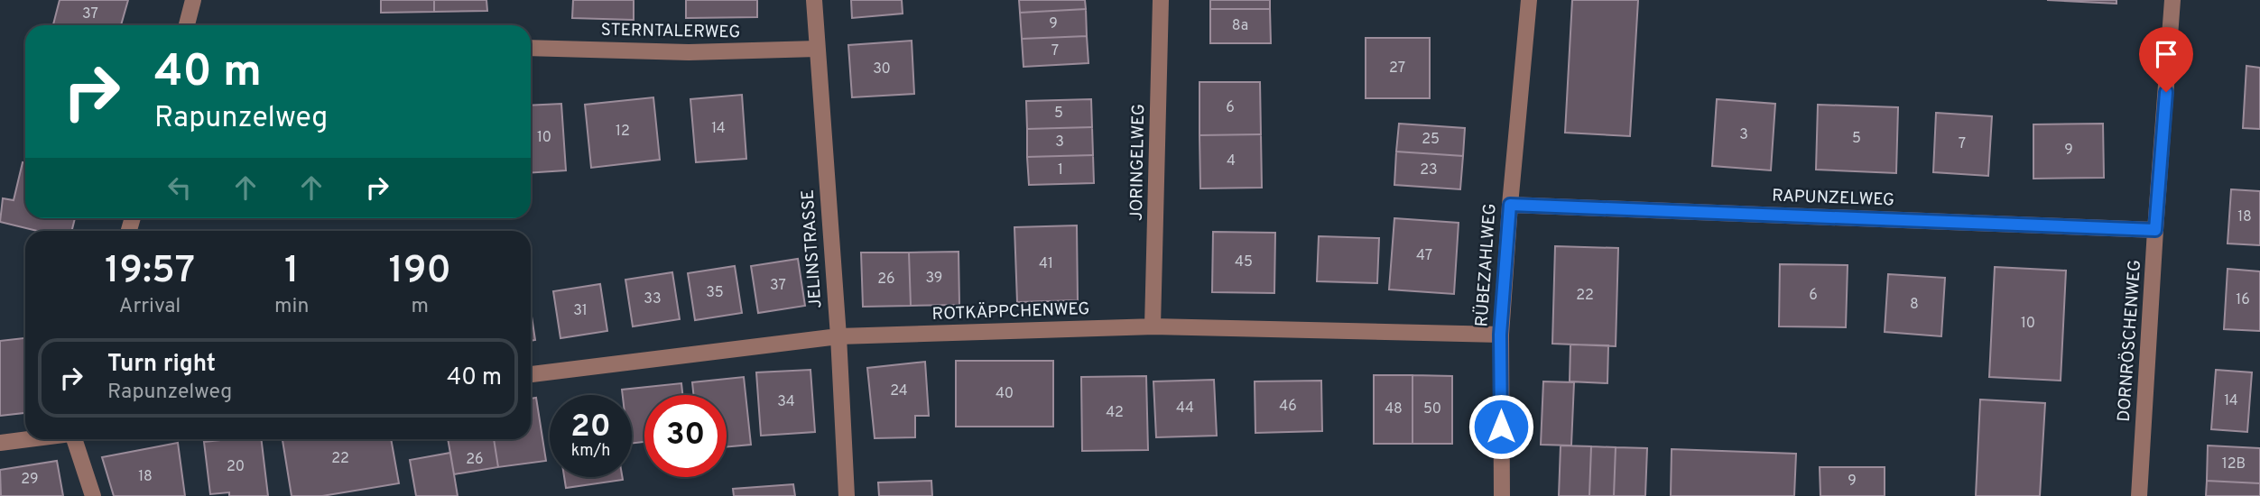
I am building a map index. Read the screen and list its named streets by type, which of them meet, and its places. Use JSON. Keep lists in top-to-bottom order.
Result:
{
  "streets": {
    "street": [
      "STERNTALERWEG",
      "JORINGELWEG",
      "RAPUNZELWEG",
      "JELINSTRASSE",
      "RÜBEZAHLWEG",
      "ROTKÄPPCHENWEG",
      "DORNRÖSCHENWEG"
    ]
  },
  "crossings": [
    ["STERNTALERWEG", "JELINSTRASSE"],
    ["JORINGELWEG", "ROTKÄPPCHENWEG"],
    ["RAPUNZELWEG", "RÜBEZAHLWEG"],
    ["RAPUNZELWEG", "DORNRÖSCHENWEG"],
    ["JELINSTRASSE", "ROTKÄPPCHENWEG"],
    ["RÜBEZAHLWEG", "ROTKÄPPCHENWEG"]
  ],
  "house_numbers": [
    "37",
    "9",
    "8a",
    "7",
    "27",
    "30",
    "6",
    "5",
    "14",
    "12",
    "3",
    "10",
    "5",
    "25",
    "3",
    "7",
    "9",
    "4",
    "1",
    "23",
    "18",
    "47",
    "45",
    "41",
    "39",
    "26",
    "37",
    "35",
    "22",
    "6",
    "33",
    "16",
    "8",
    "31",
    "10",
    "24",
    "40",
    "14",
    "34",
    "46",
    "44",
    "48",
    "50",
    "42",
    "22",
    "26",
    "12B",
    "20",
    "18",
    "29",
    "9"
  ],
  "page": {
    "turn": ["40 m", "Rapunzelweg"],
    "eta": [
      "19:57",
      "Arrival",
      "1",
      "min",
      "190",
      "m"
    ],
    "list": [
      {
        "name": "Turn right",
        "note": "Rapunzelweg",
        "value": "40 m"
      }
    ],
    "speed": "20 km/h",
    "limit": "30"
  }
}
